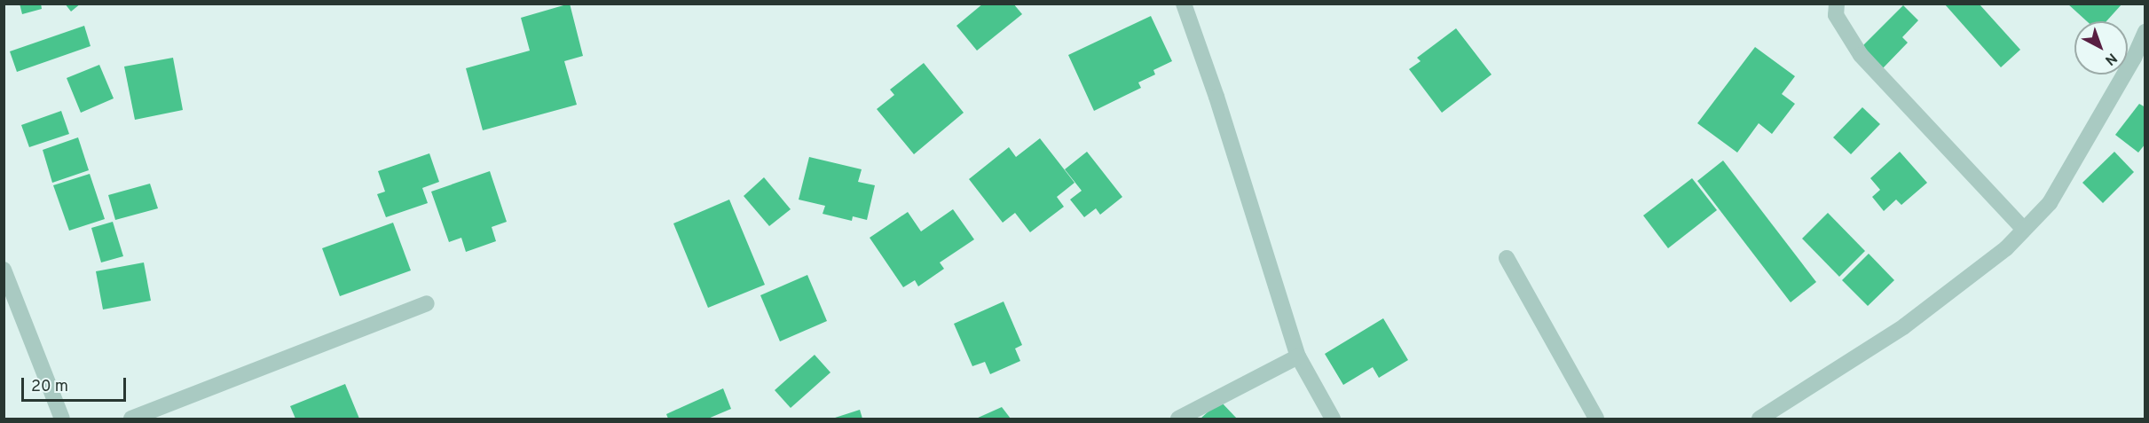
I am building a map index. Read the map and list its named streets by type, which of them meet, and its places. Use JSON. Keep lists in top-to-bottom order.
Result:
{
  "scale_bar": "20 m",
  "north": "bottom right"
}
